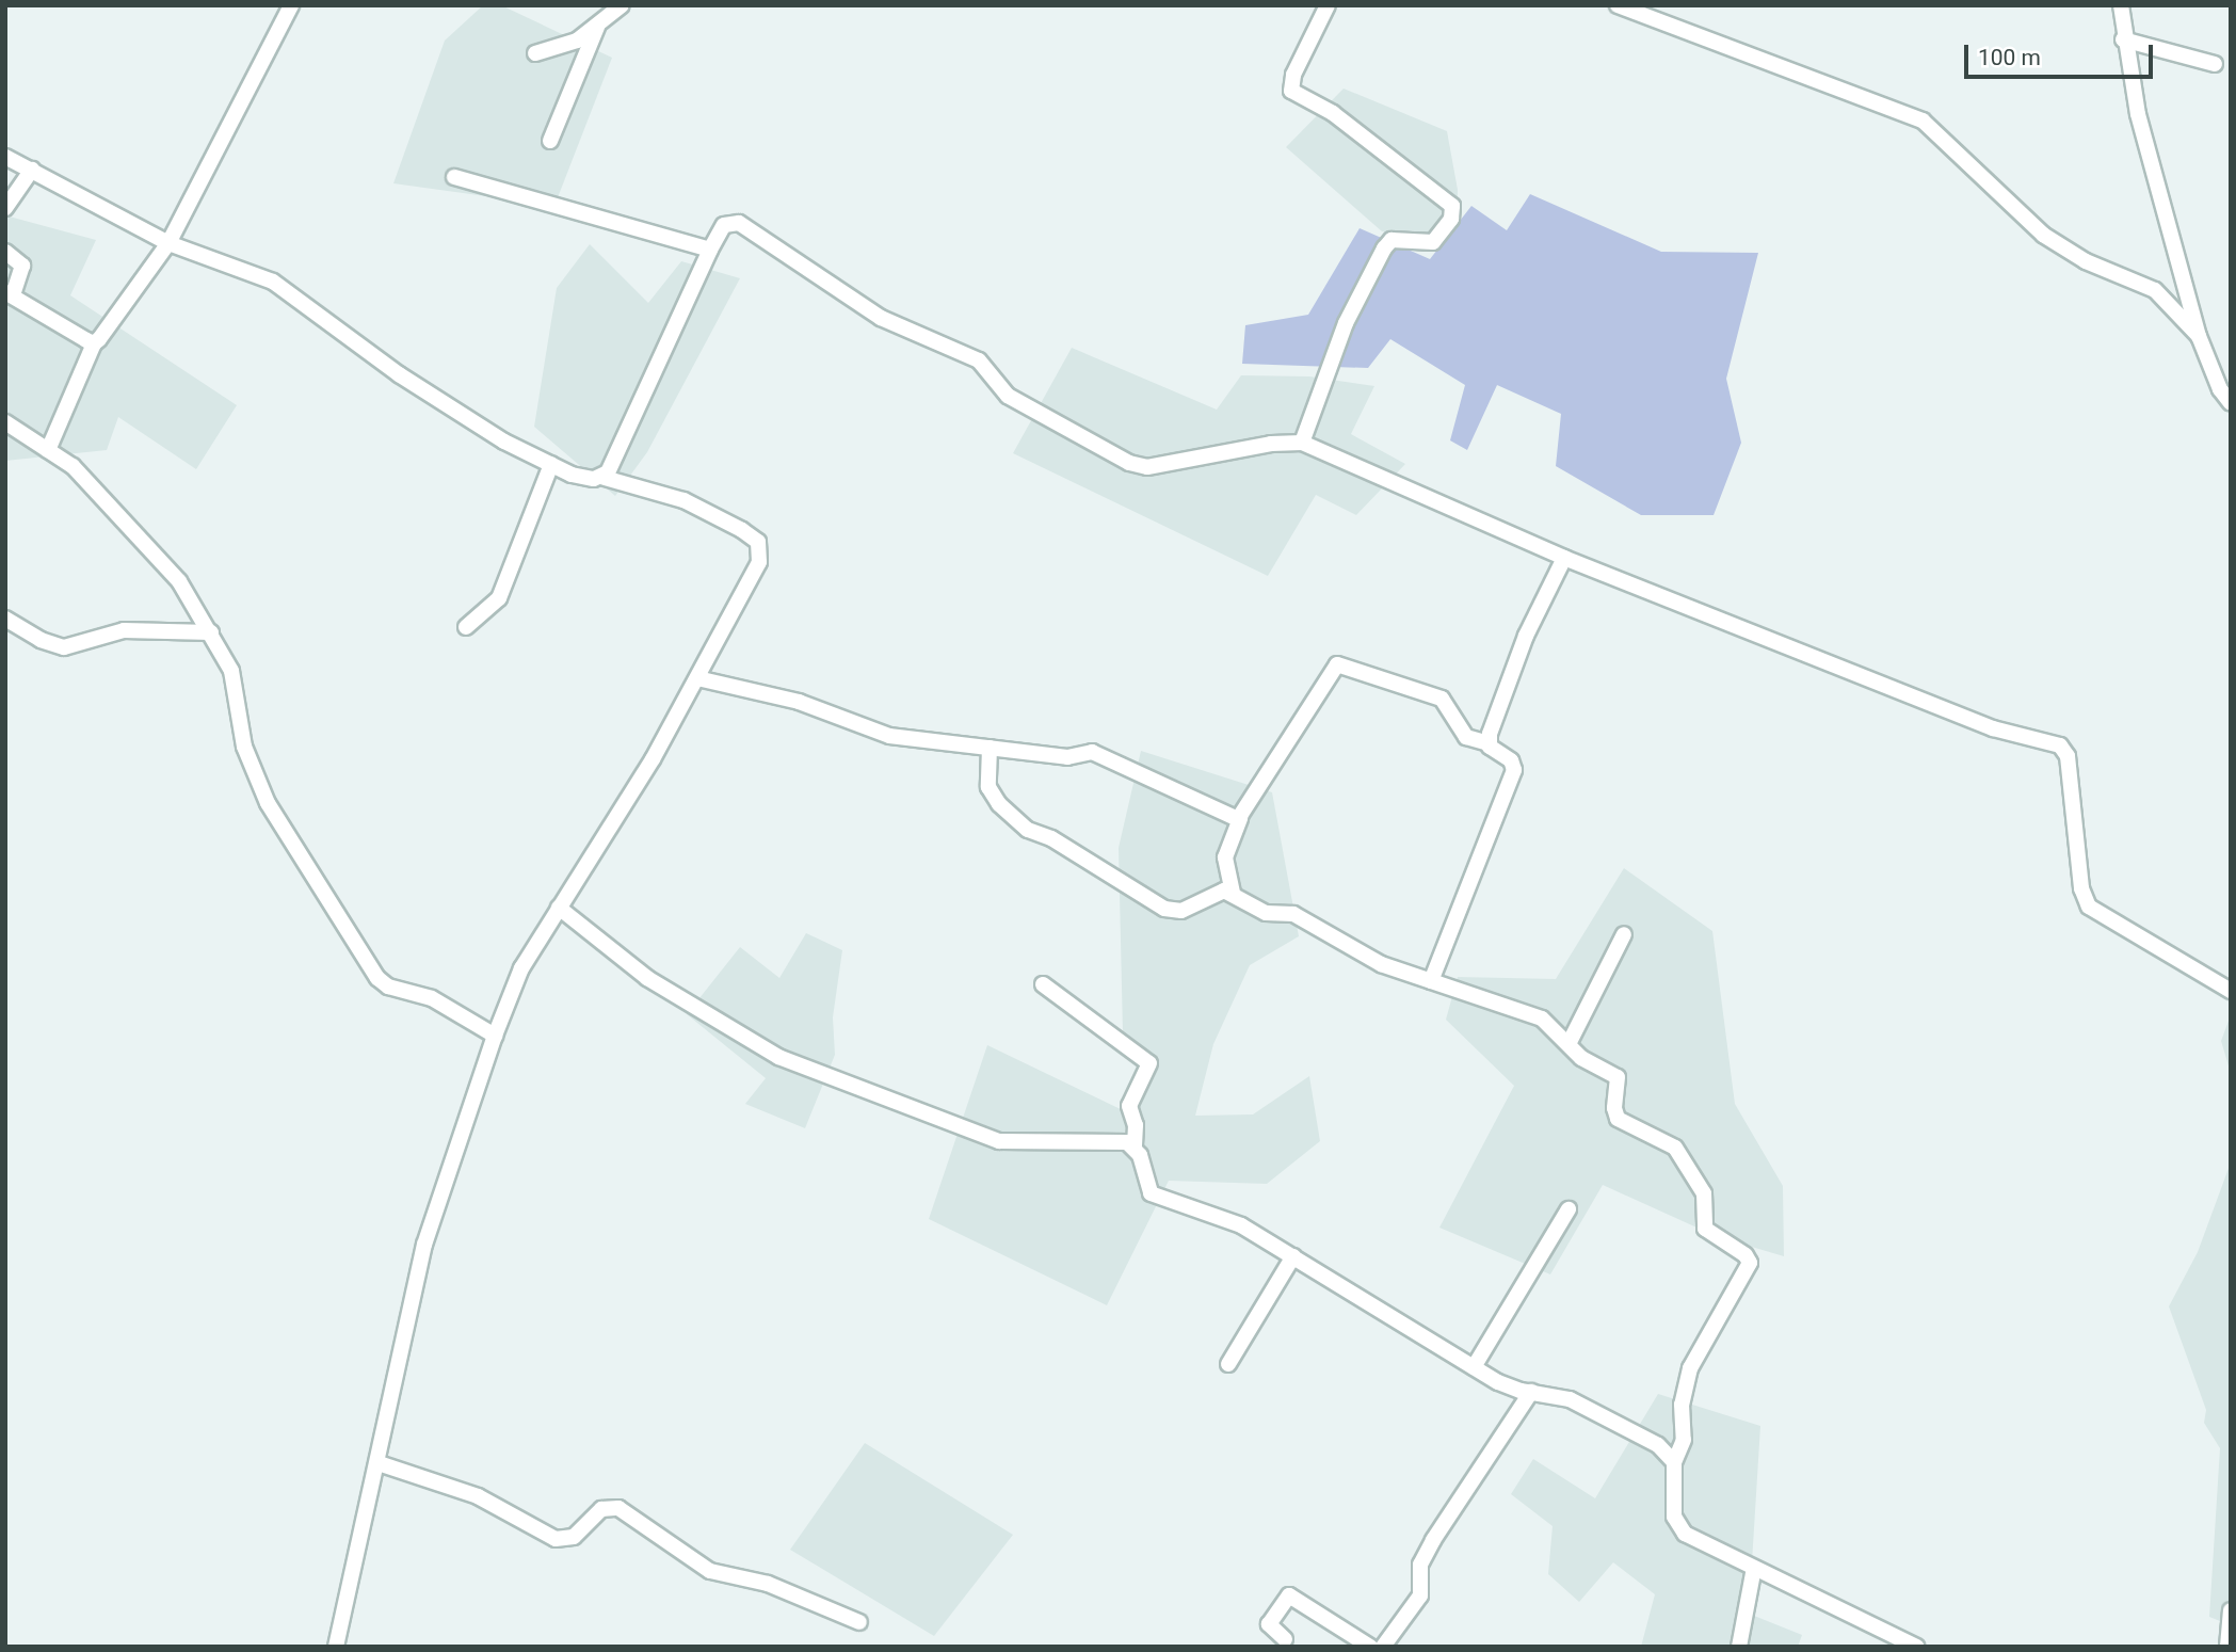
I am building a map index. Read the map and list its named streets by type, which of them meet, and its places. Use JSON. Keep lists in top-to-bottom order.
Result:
{
  "scale_bar": "100 m"
}
